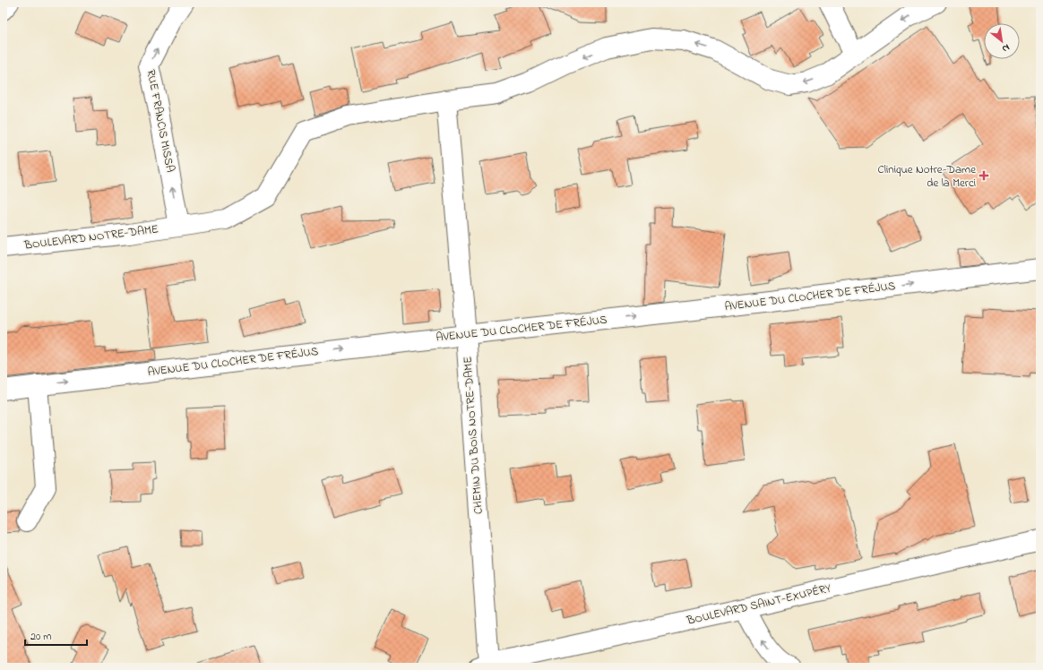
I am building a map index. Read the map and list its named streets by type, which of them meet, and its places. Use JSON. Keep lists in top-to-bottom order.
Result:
{
  "streets": {
    "street": [
      "RUE FRANCIS MISSA",
      "BOULEVARD NOTRE-DAME",
      "AVENUE DU CLOCHER DE FRÉJUS",
      "CHEMIN DU BOIS NOTRE-DAME",
      "BOULEVARD SAINT-EXUPÉRY"
    ]
  },
  "crossings": [
    ["RUE FRANCIS MISSA", "BOULEVARD NOTRE-DAME"],
    ["BOULEVARD NOTRE-DAME", "CHEMIN DU BOIS NOTRE-DAME"],
    ["AVENUE DU CLOCHER DE FRÉJUS", "CHEMIN DU BOIS NOTRE-DAME"],
    ["CHEMIN DU BOIS NOTRE-DAME", "BOULEVARD SAINT-EXUPÉRY"]
  ],
  "one_way": ["RUE FRANCIS MISSA", "BOULEVARD NOTRE-DAME", "AVENUE DU CLOCHER DE FRÉJUS"],
  "places": {
    "health": ["Clinique Notre-Dame de la Merci"]
  },
  "scale_bar": "20 m",
  "north": "bottom right"
}
